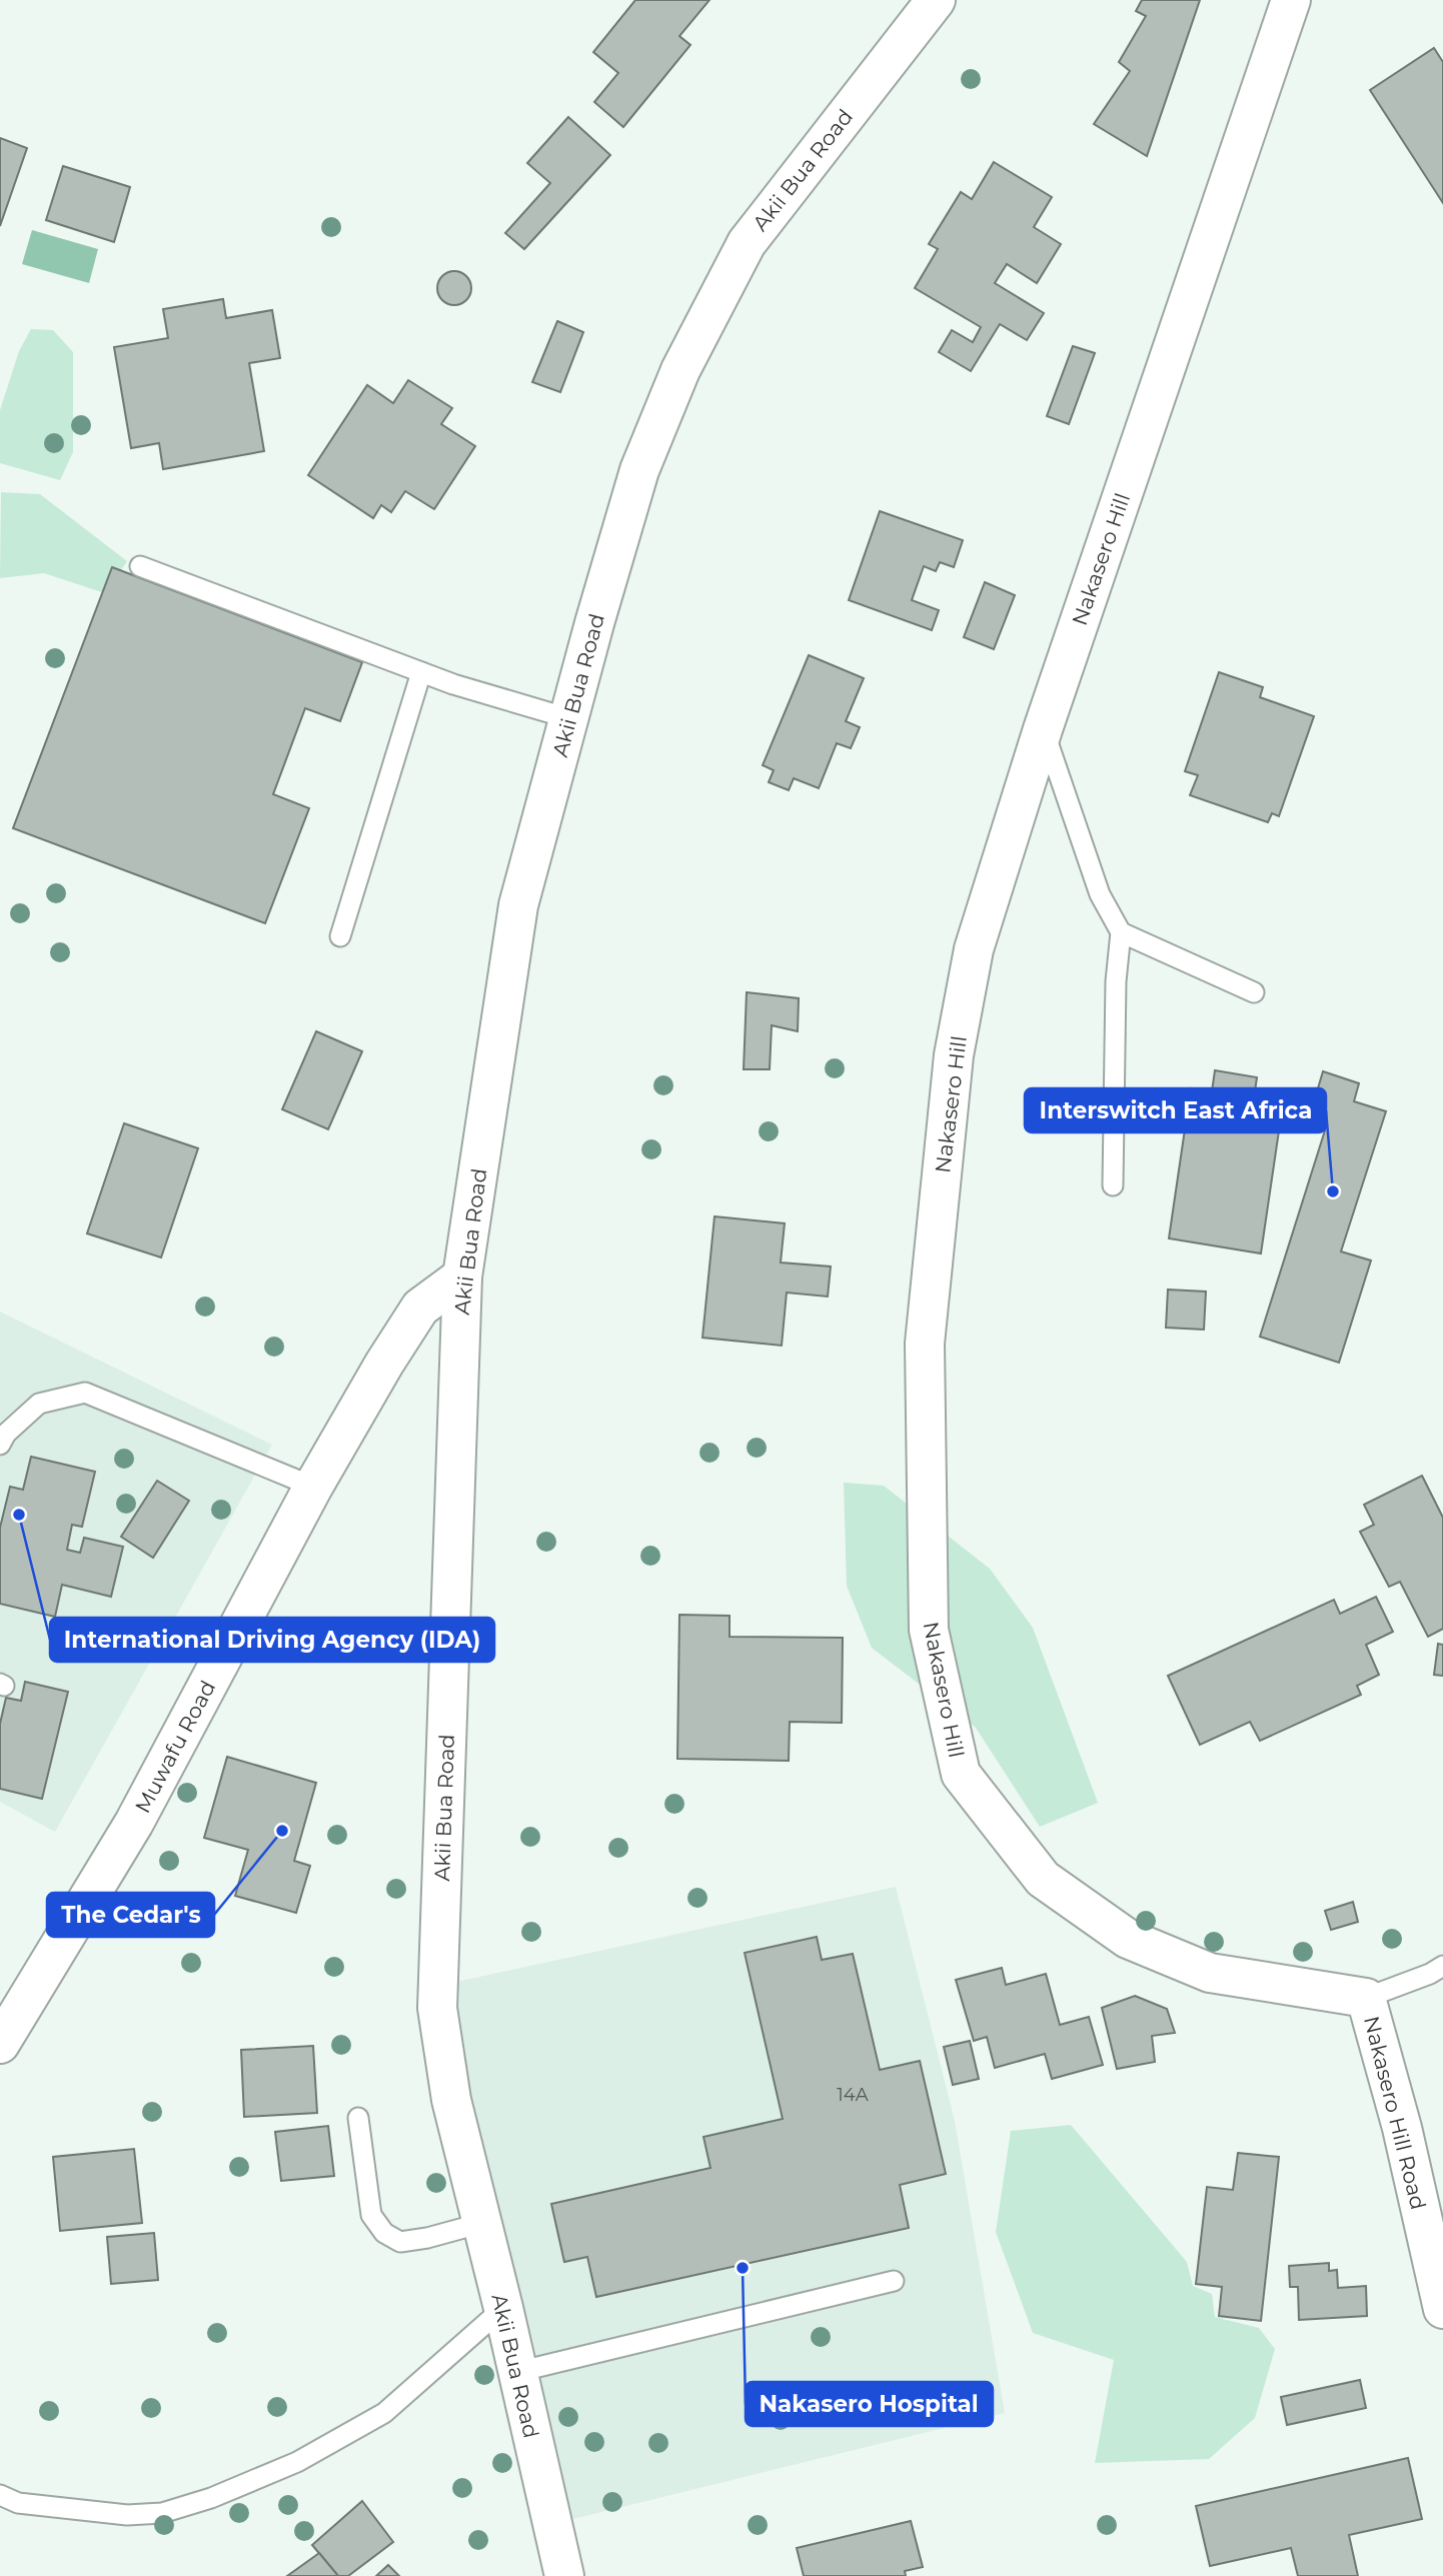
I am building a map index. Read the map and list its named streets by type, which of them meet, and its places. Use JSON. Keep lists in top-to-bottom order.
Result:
{
  "streets": {
    "street": [
      "Akii Bua Road",
      "Nakasero Hill",
      "Muwafu Road",
      "Nakasero Hill Road"
    ]
  },
  "crossings": [
    ["Akii Bua Road", "Muwafu Road"],
    ["Nakasero Hill", "Nakasero Hill Road"]
  ],
  "places": [
    "Interswitch East Africa",
    "International Driving Agency (IDA)",
    "The Cedar's",
    "Nakasero Hospital"
  ],
  "house_numbers": ["14A"]
}
